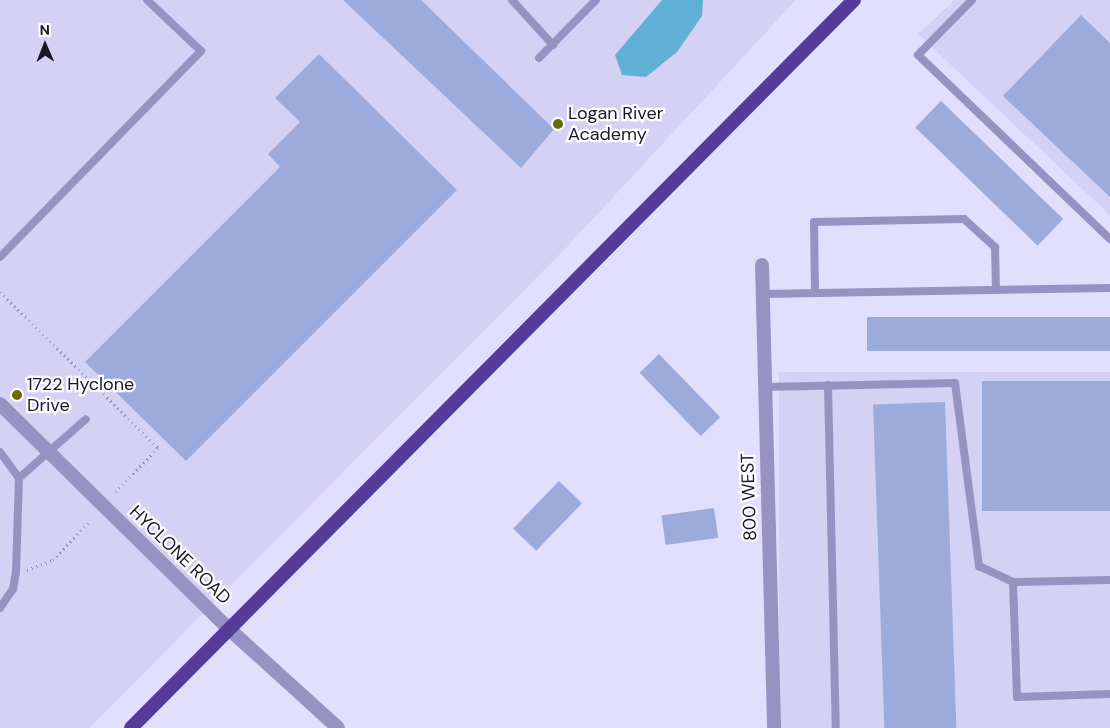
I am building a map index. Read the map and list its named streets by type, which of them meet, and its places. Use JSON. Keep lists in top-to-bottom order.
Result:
{
  "streets": {
    "street": ["800 WEST", "HYCLONE ROAD"]
  },
  "places": ["Logan River Academy", "1722 Hyclone Drive"],
  "north": "top"
}
